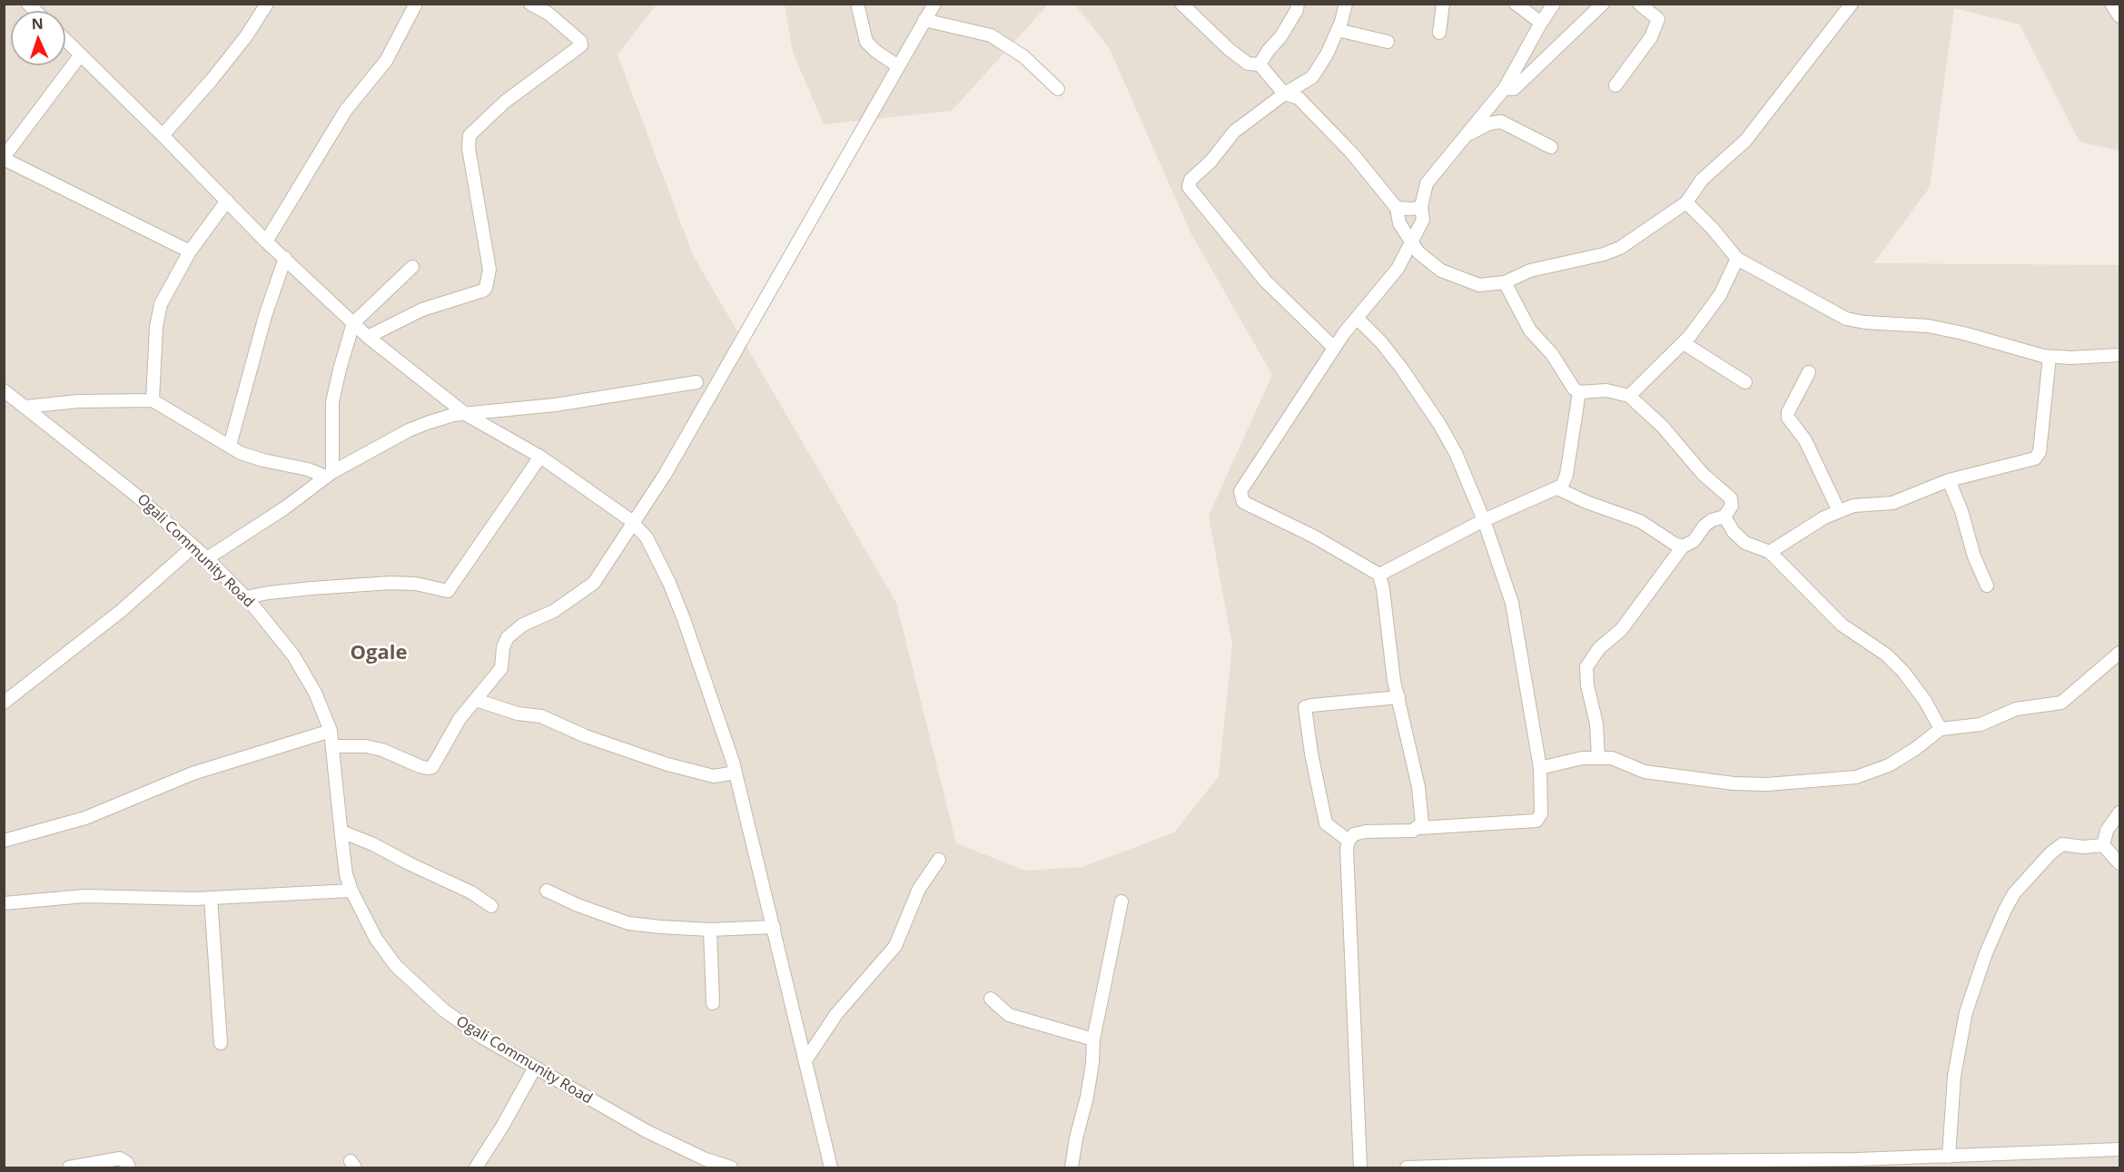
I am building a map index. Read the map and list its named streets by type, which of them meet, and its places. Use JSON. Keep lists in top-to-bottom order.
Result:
{
  "streets": {
    "street": ["Ogali Community Road"]
  },
  "districts": ["Ogale"],
  "north": "top"
}
